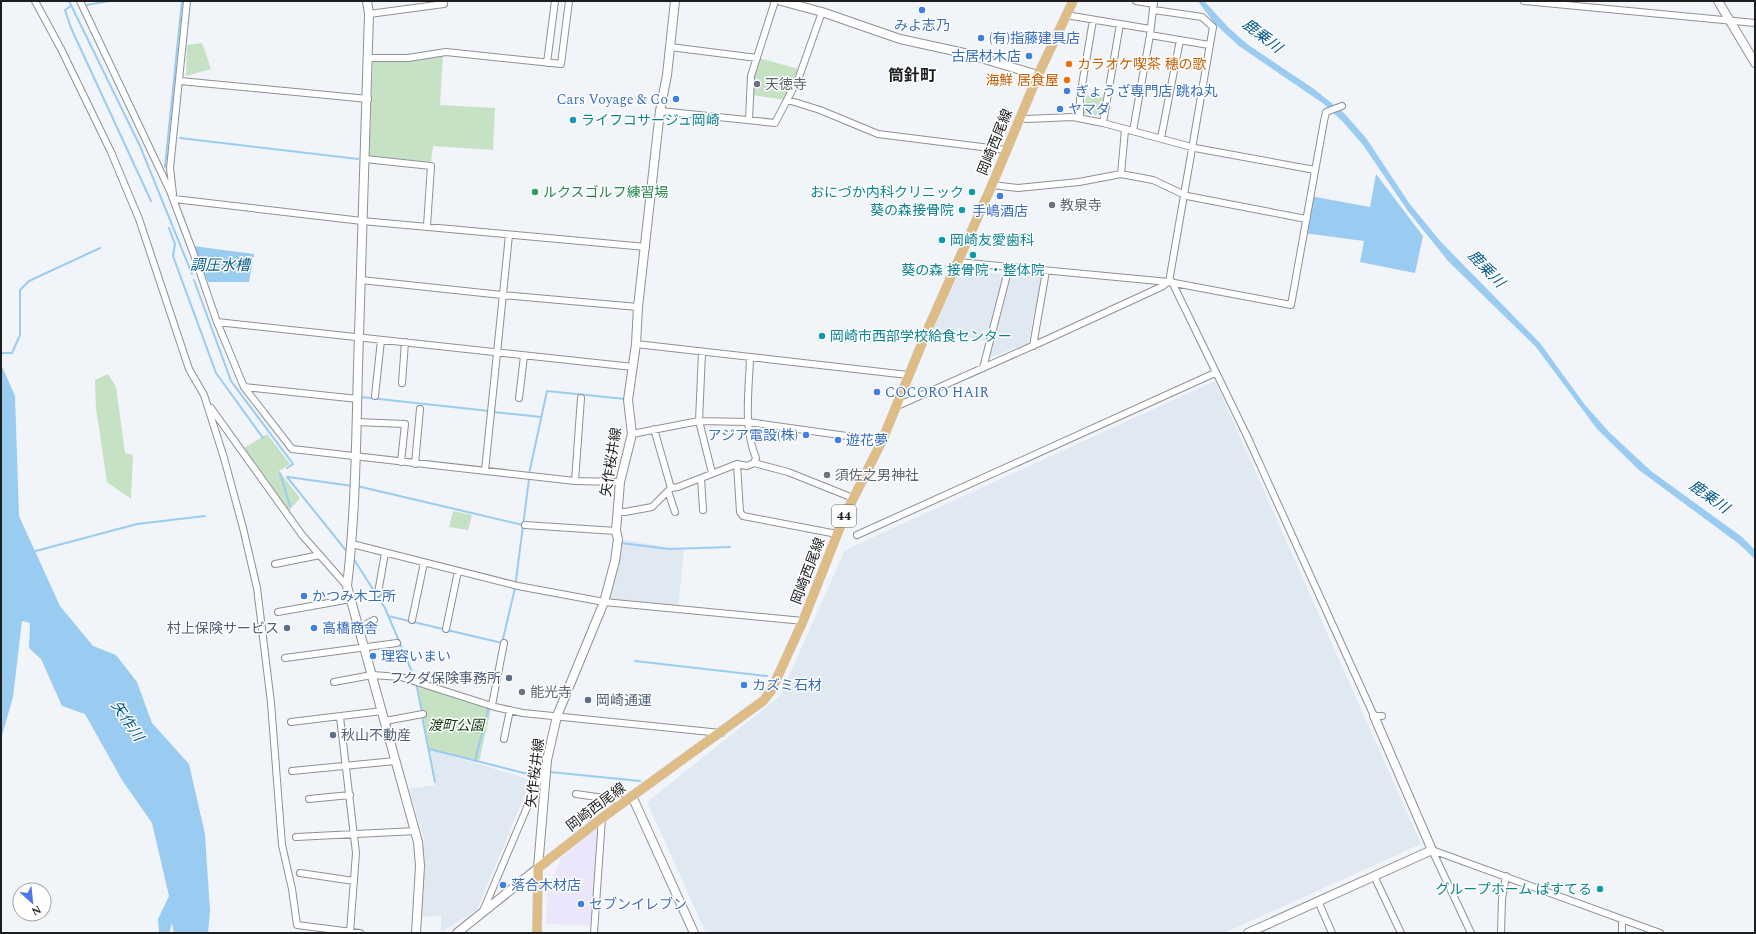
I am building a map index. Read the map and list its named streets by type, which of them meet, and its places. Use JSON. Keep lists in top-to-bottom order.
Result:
{
  "streets": {
    "main road": ["岡崎西尾線", "44"],
    "street": ["矢作桜井線"]
  },
  "crossings": [
    ["岡崎西尾線", "矢作桜井線"]
  ],
  "districts": ["筒針町"],
  "water": ["鹿乗川", "調圧水槽", "矢作川"],
  "parks": ["渡町公園"],
  "places": [
    "みよ志乃",
    "(有)指藤建具店",
    "古居材木店",
    "カラオケ喫茶 穂の歌",
    "海鮮 居食屋",
    "天徳寺",
    "ぎょうざ専門店 跳ね丸",
    "Cars Voyage & Co",
    "ヤマダ",
    "ライフコサージュ岡崎",
    "ルクスゴルフ練習場",
    "おにづか内科クリニック",
    "手嶋酒店",
    "教泉寺",
    "葵の森接骨院",
    "岡崎友愛歯科",
    "葵の森 接骨院・整体院",
    "岡崎市西部学校給食センター",
    "COCORO HAIR",
    "アジア電設(株)",
    "遊花夢",
    "須佐之男神社",
    "かつみ木工所",
    "村上保険サービス",
    "高橋商舎",
    "理容いまい",
    "フクダ保険事務所",
    "カズミ石材",
    "能光寺",
    "岡崎通運",
    "秋山不動産",
    "落合木材店",
    "グループホーム ぱすてる",
    "セブンイレブン"
  ],
  "north": "bottom right"
}
